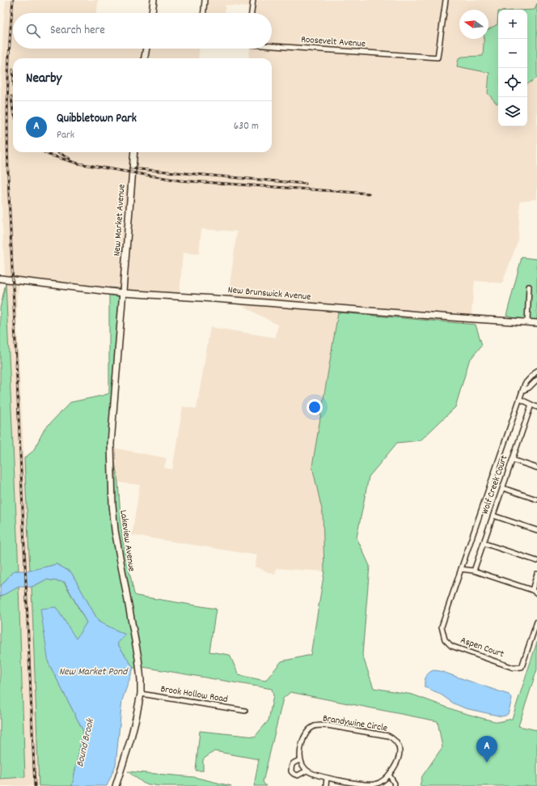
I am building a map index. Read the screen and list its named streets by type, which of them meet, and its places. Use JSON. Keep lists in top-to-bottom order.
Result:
{
  "streets": {
    "main road": ["New Market Avenue", "New Brunswick Avenue", "Lakeview Avenue"],
    "street": [
      "Roosevelt Avenue",
      "Wolf Creek Court",
      "Aspen Court",
      "Brook Hollow Road",
      "Brandywine Circle"
    ]
  },
  "crossings": [
    ["New Market Avenue", "New Brunswick Avenue"],
    ["New Market Avenue", "Lakeview Avenue"],
    ["New Brunswick Avenue", "Lakeview Avenue"],
    ["Lakeview Avenue", "Brook Hollow Road"]
  ],
  "water": ["New Market Pond", "Bound Brook"],
  "north": "left",
  "page": {
    "map_buttons": ["+", "−"],
    "search": "Search here",
    "heading": "Nearby",
    "list": [
      {
        "mark": "A",
        "name": "Quibbletown Park",
        "note": "Park",
        "value": "630 m"
      }
    ],
    "pins": "A"
  }
}
